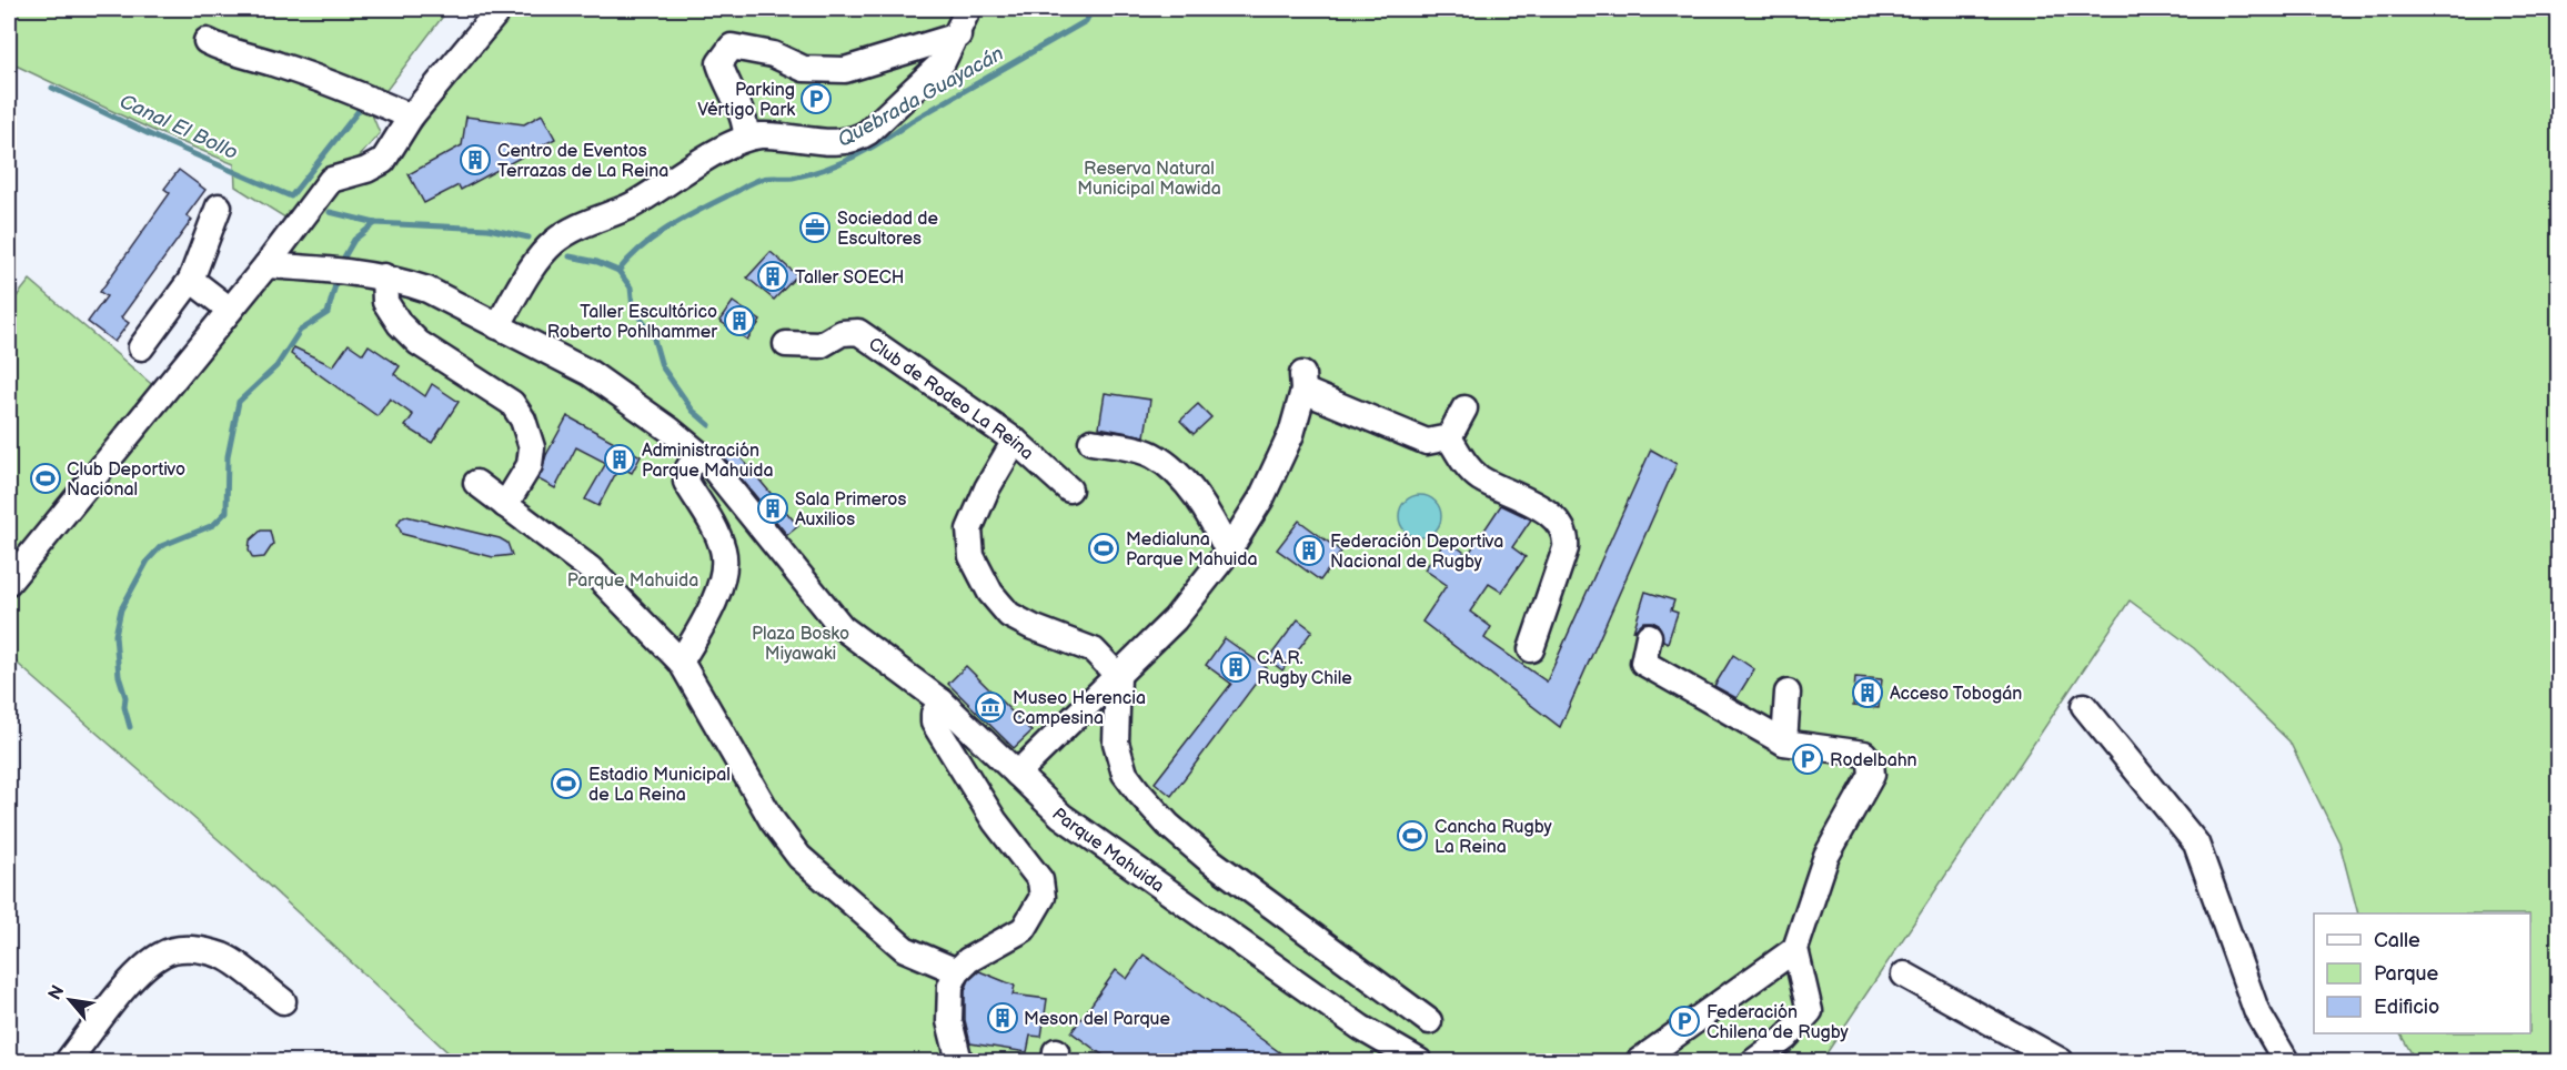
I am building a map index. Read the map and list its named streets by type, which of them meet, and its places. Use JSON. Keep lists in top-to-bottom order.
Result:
{
  "streets": {
    "street": ["Club de Rodeo La Reina", "Parque Mahuida"]
  },
  "water": ["Quebrada Guayacán", "Canal El Bollo"],
  "parks": ["Reserva Natural Municipal Mawida", "Parque Mahuida", "Plaza Bosko Miyawaki"],
  "places": {
    "parking": ["Parking Vértigo Park", "Rodelbahn", "Federación Chilena de Rugby"],
    "building": [
      "Centro de Eventos Terrazas de La Reina",
      "Taller SOECH",
      "Taller Escultórico Roberto Pohlhammer",
      "Administración Parque Mahuida",
      "Sala Primeros Auxilios",
      "Federación Deportiva Nacional de Rugby",
      "C.A.R. Rugby Chile",
      "Acceso Tobogán",
      "Meson del Parque"
    ],
    "office": ["Sociedad de Escultores"],
    "sports": [
      "Club Deportivo Nacional",
      "Medialuna Parque Mahuida",
      "Estadio Municipal de La Reina",
      "Cancha Rugby La Reina"
    ],
    "museum": ["Museo Herencia Campesina"]
  },
  "legend": ["Calle", "Parque", "Edificio"],
  "north": "top left"
}
